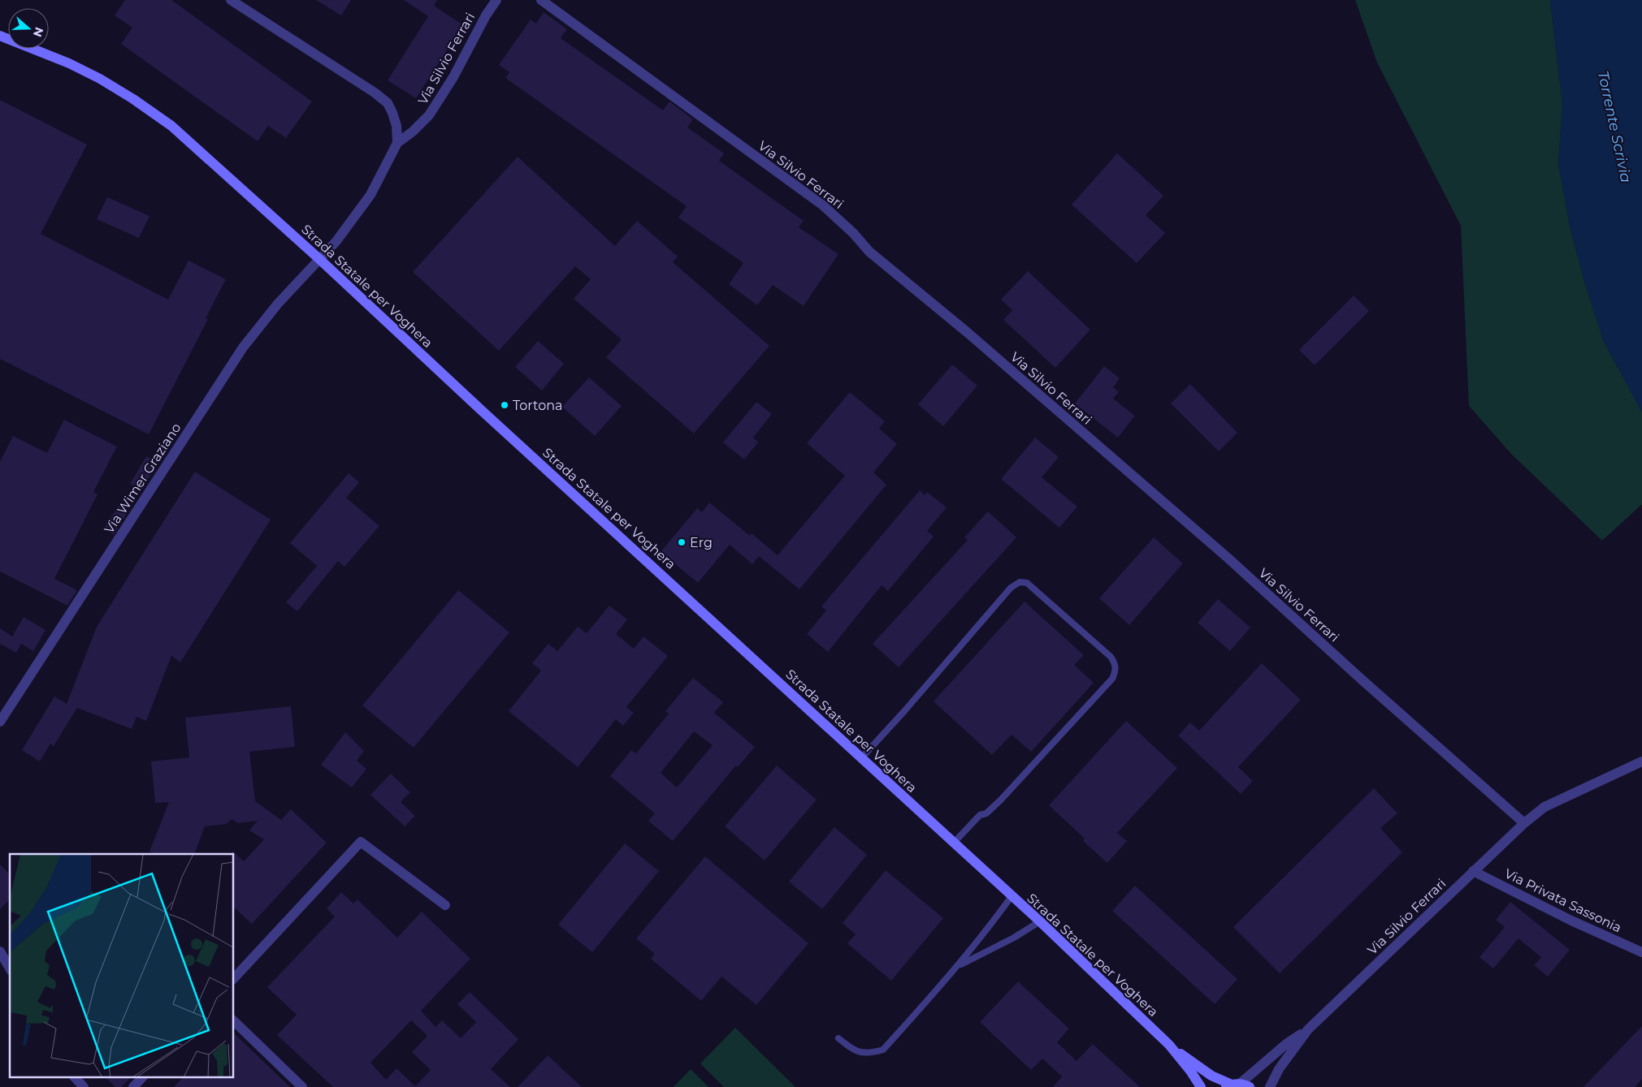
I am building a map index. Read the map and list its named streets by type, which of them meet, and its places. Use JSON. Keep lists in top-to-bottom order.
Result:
{
  "streets": {
    "main road": ["Strada Statale per Voghera"],
    "street": ["Via Silvio Ferrari", "Via Wimer Graziano", "Via Privata Sassonia"]
  },
  "crossings": [
    ["Via Silvio Ferrari", "Strada Statale per Voghera"],
    ["Via Silvio Ferrari", "Via Wimer Graziano"],
    ["Via Silvio Ferrari", "Via Privata Sassonia"],
    ["Strada Statale per Voghera", "Via Wimer Graziano"]
  ],
  "water": ["Torrente Scrivia"],
  "places": ["Tortona", "Erg"],
  "north": "right"
}
